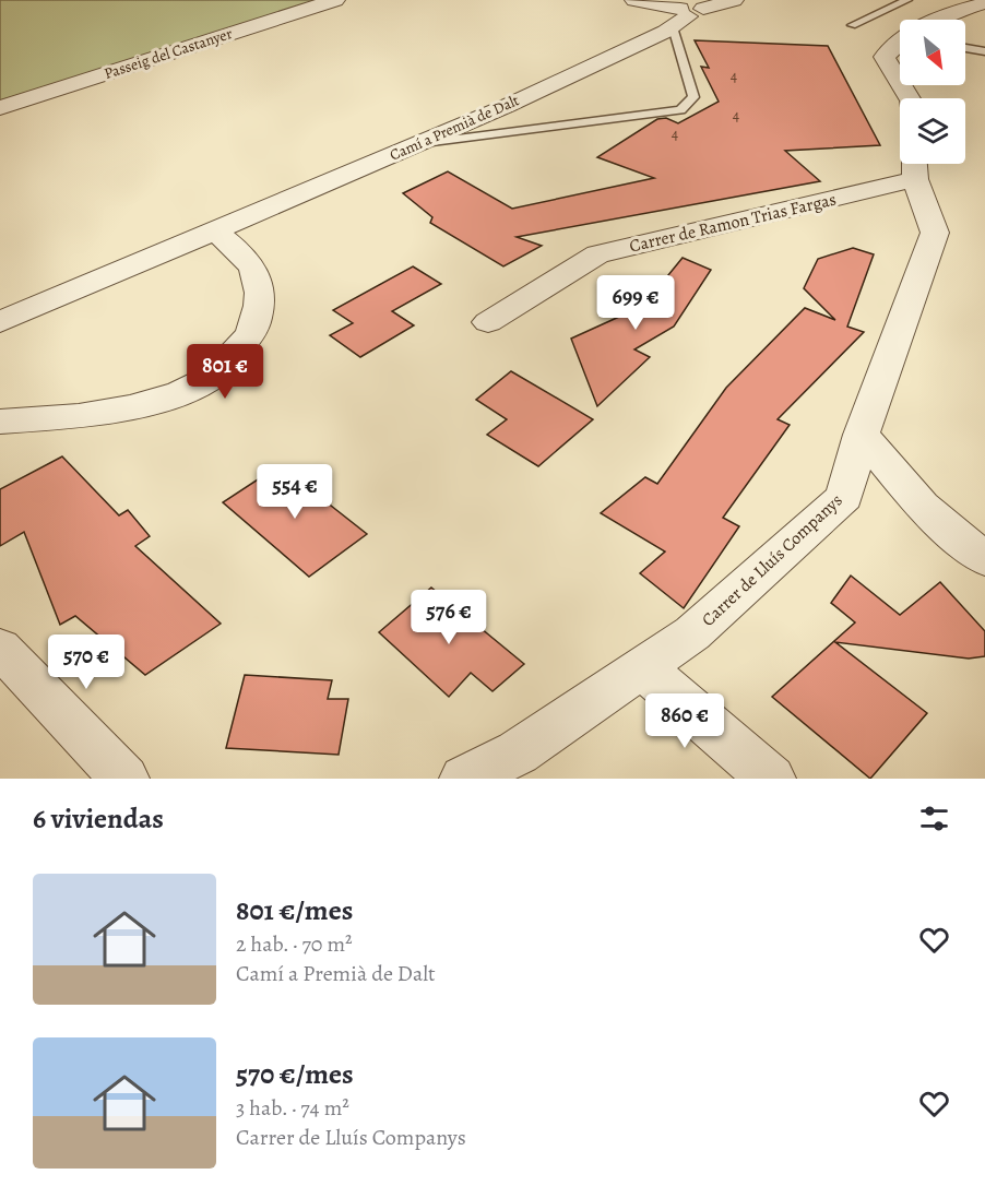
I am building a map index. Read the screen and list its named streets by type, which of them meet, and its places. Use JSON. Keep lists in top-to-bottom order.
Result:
{
  "streets": {
    "street": [
      "Passeig del Castanyer",
      "Camí a Premià de Dalt",
      "Carrer de Ramon Trias Fargas",
      "Carrer de Lluís Companys"
    ]
  },
  "crossings": [
    ["Carrer de Ramon Trias Fargas", "Carrer de Lluís Companys"]
  ],
  "house_numbers": ["4", "4", "4"],
  "north": "bottom right",
  "page": {
    "price": [
      "699 €",
      "801 €",
      "554 €",
      "576 €",
      "570 €",
      "860 €"
    ],
    "heading": "6 viviendas",
    "list": [
      {
        "name": "801 €/mes",
        "note": "2 hab. · 70 m² · Camí a Premià de Dalt"
      },
      {
        "name": "570 €/mes",
        "note": "3 hab. · 74 m² · Carrer de Lluís Companys"
      }
    ]
  }
}
